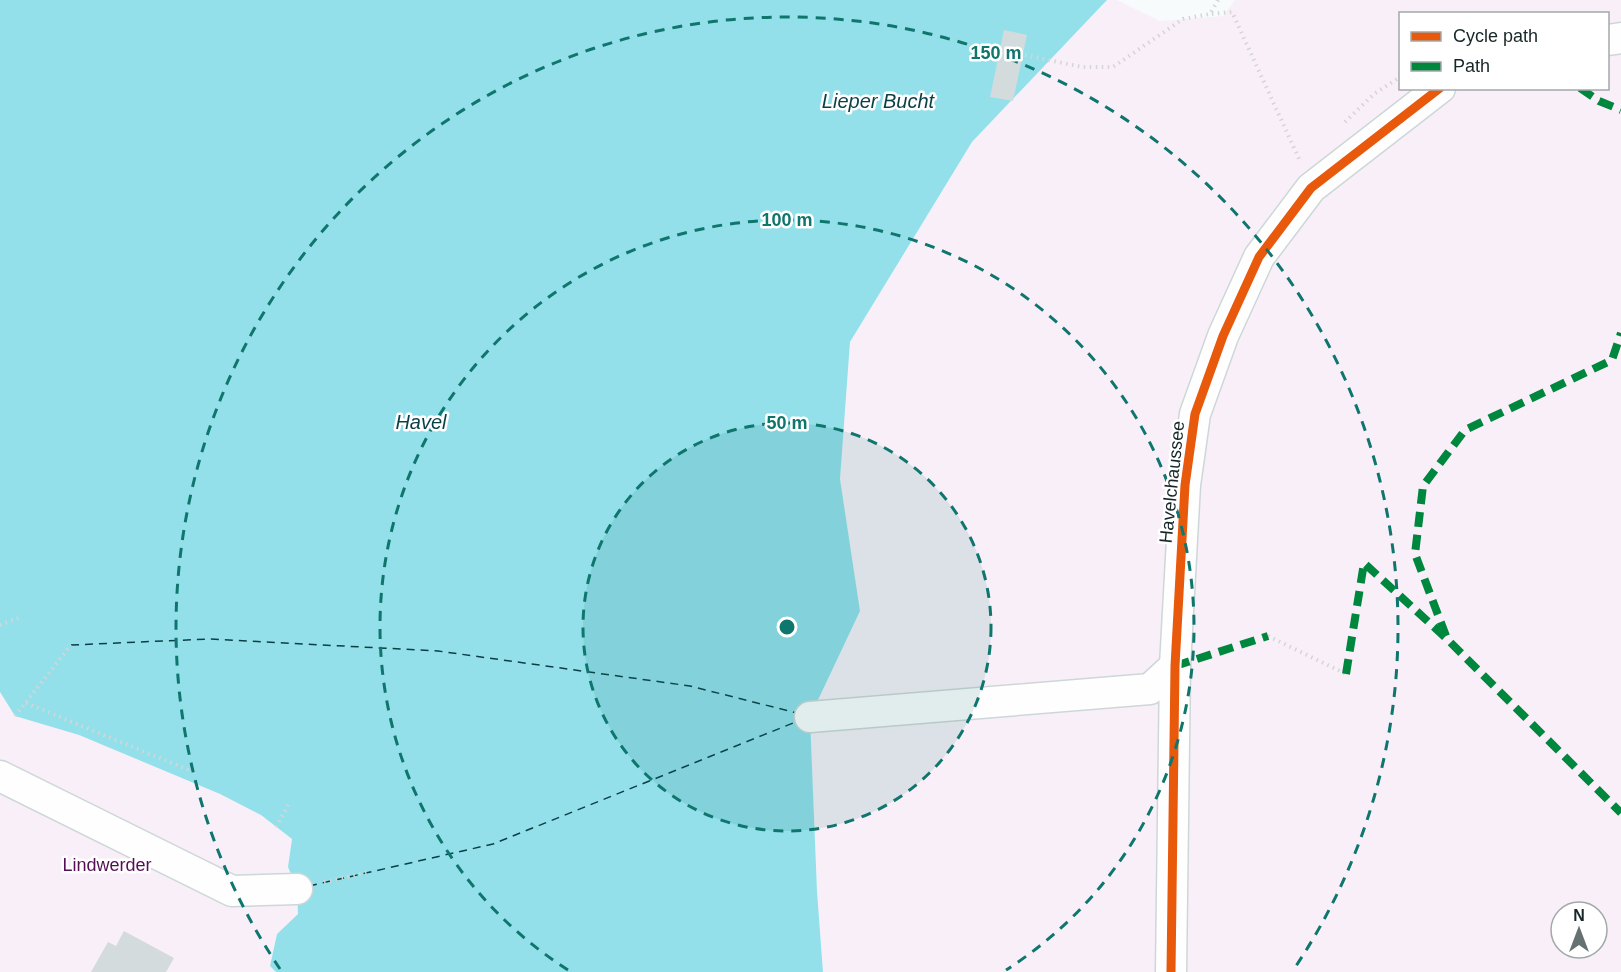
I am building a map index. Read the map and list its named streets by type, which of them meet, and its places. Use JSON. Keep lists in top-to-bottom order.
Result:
{
  "streets": {
    "street": ["Havelchaussee"]
  },
  "water": ["Lieper Bucht", "Havel"],
  "parks": ["Lindwerder"],
  "legend": ["Cycle path", "Path"],
  "north": "top",
  "rings": ["150 m", "100 m", "50 m"]
}
